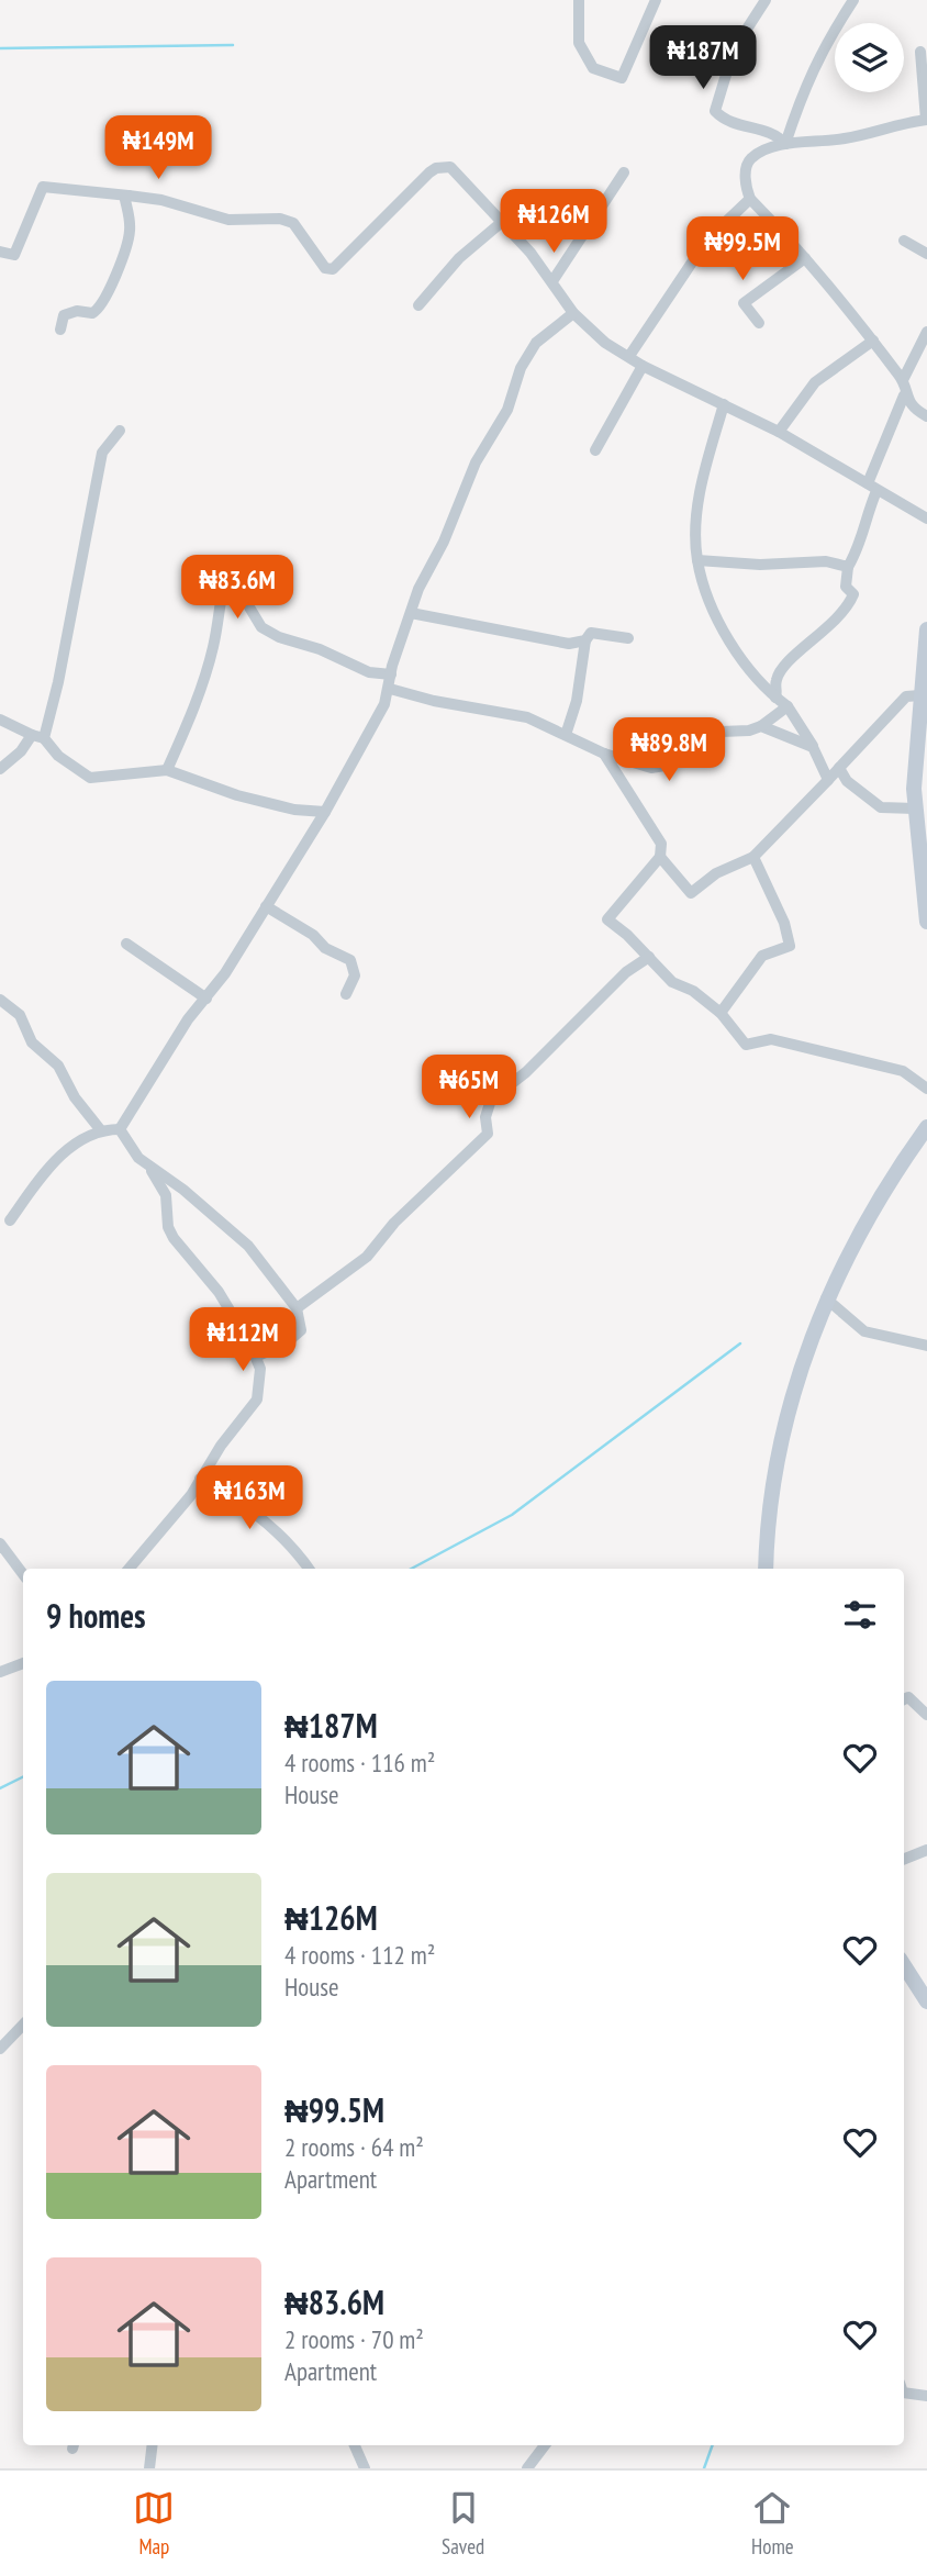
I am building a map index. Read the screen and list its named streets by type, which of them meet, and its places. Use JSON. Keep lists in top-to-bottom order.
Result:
{
  "page": {
    "price": [
      "₦187M",
      "₦149M",
      "₦126M",
      "₦99.5M",
      "₦83.6M",
      "₦89.8M",
      "₦65M",
      "₦112M",
      "₦163M"
    ],
    "heading": "9 homes",
    "list": [
      {
        "name": "₦187M",
        "note": "4 rooms · 116 m² · House"
      },
      {
        "name": "₦126M",
        "note": "4 rooms · 112 m² · House"
      },
      {
        "name": "₦99.5M",
        "note": "2 rooms · 64 m² · Apartment"
      },
      {
        "name": "₦83.6M",
        "note": "2 rooms · 70 m² · Apartment"
      }
    ],
    "tabs": ["Map", "Saved", "Home"]
  }
}
